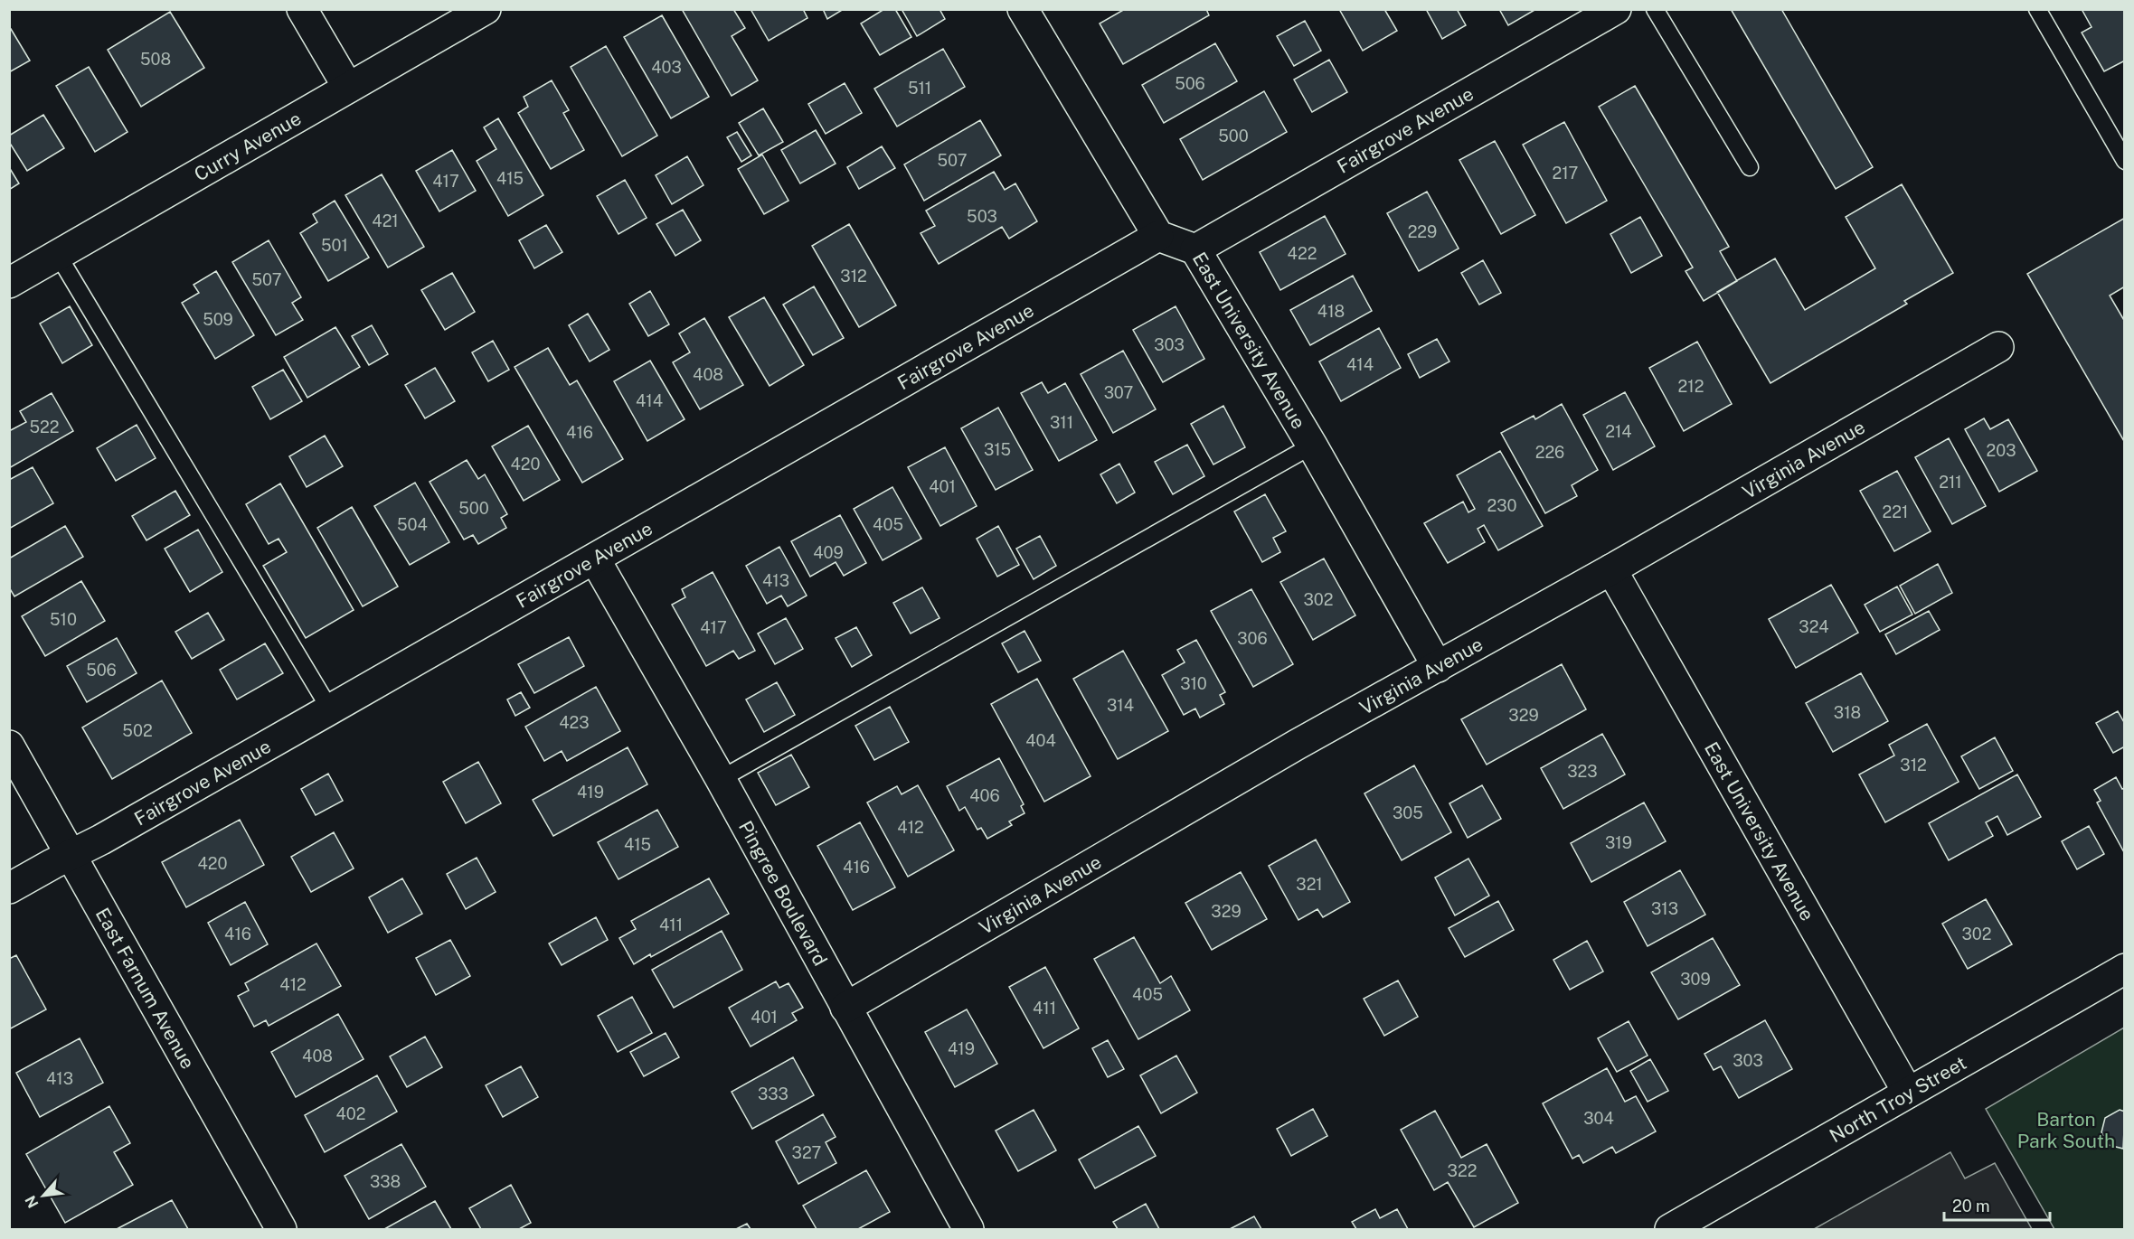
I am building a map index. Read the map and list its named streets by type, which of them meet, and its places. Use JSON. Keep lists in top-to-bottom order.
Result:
{
  "streets": {
    "street": [
      "Fairgrove Avenue",
      "Curry Avenue",
      "East University Avenue",
      "Virginia Avenue",
      "Pingree Boulevard",
      "East Farnum Avenue",
      "North Troy Street"
    ]
  },
  "crossings": [
    ["Fairgrove Avenue", "East University Avenue"],
    ["Fairgrove Avenue", "Pingree Boulevard"],
    ["Fairgrove Avenue", "East Farnum Avenue"],
    ["East University Avenue", "Virginia Avenue"],
    ["East University Avenue", "North Troy Street"],
    ["Virginia Avenue", "Pingree Boulevard"]
  ],
  "parks": ["Barton Park South"],
  "house_numbers": [
    "508",
    "403",
    "506",
    "511",
    "500",
    "507",
    "217",
    "415",
    "417",
    "503",
    "421",
    "229",
    "501",
    "422",
    "312",
    "507",
    "418",
    "509",
    "303",
    "414",
    "408",
    "212",
    "307",
    "414",
    "311",
    "522",
    "214",
    "416",
    "315",
    "203",
    "226",
    "420",
    "211",
    "401",
    "230",
    "500",
    "221",
    "504",
    "405",
    "409",
    "413",
    "302",
    "510",
    "324",
    "417",
    "306",
    "506",
    "310",
    "314",
    "318",
    "329",
    "423",
    "502",
    "404",
    "312",
    "323",
    "419",
    "406",
    "305",
    "412",
    "319",
    "415",
    "420",
    "416",
    "321",
    "313",
    "329",
    "411",
    "416",
    "302",
    "309",
    "412",
    "405",
    "411",
    "401",
    "419",
    "408",
    "303",
    "413",
    "333",
    "402",
    "304",
    "327",
    "322",
    "338"
  ],
  "scale_bar": "20 m",
  "north": "bottom left"
}
